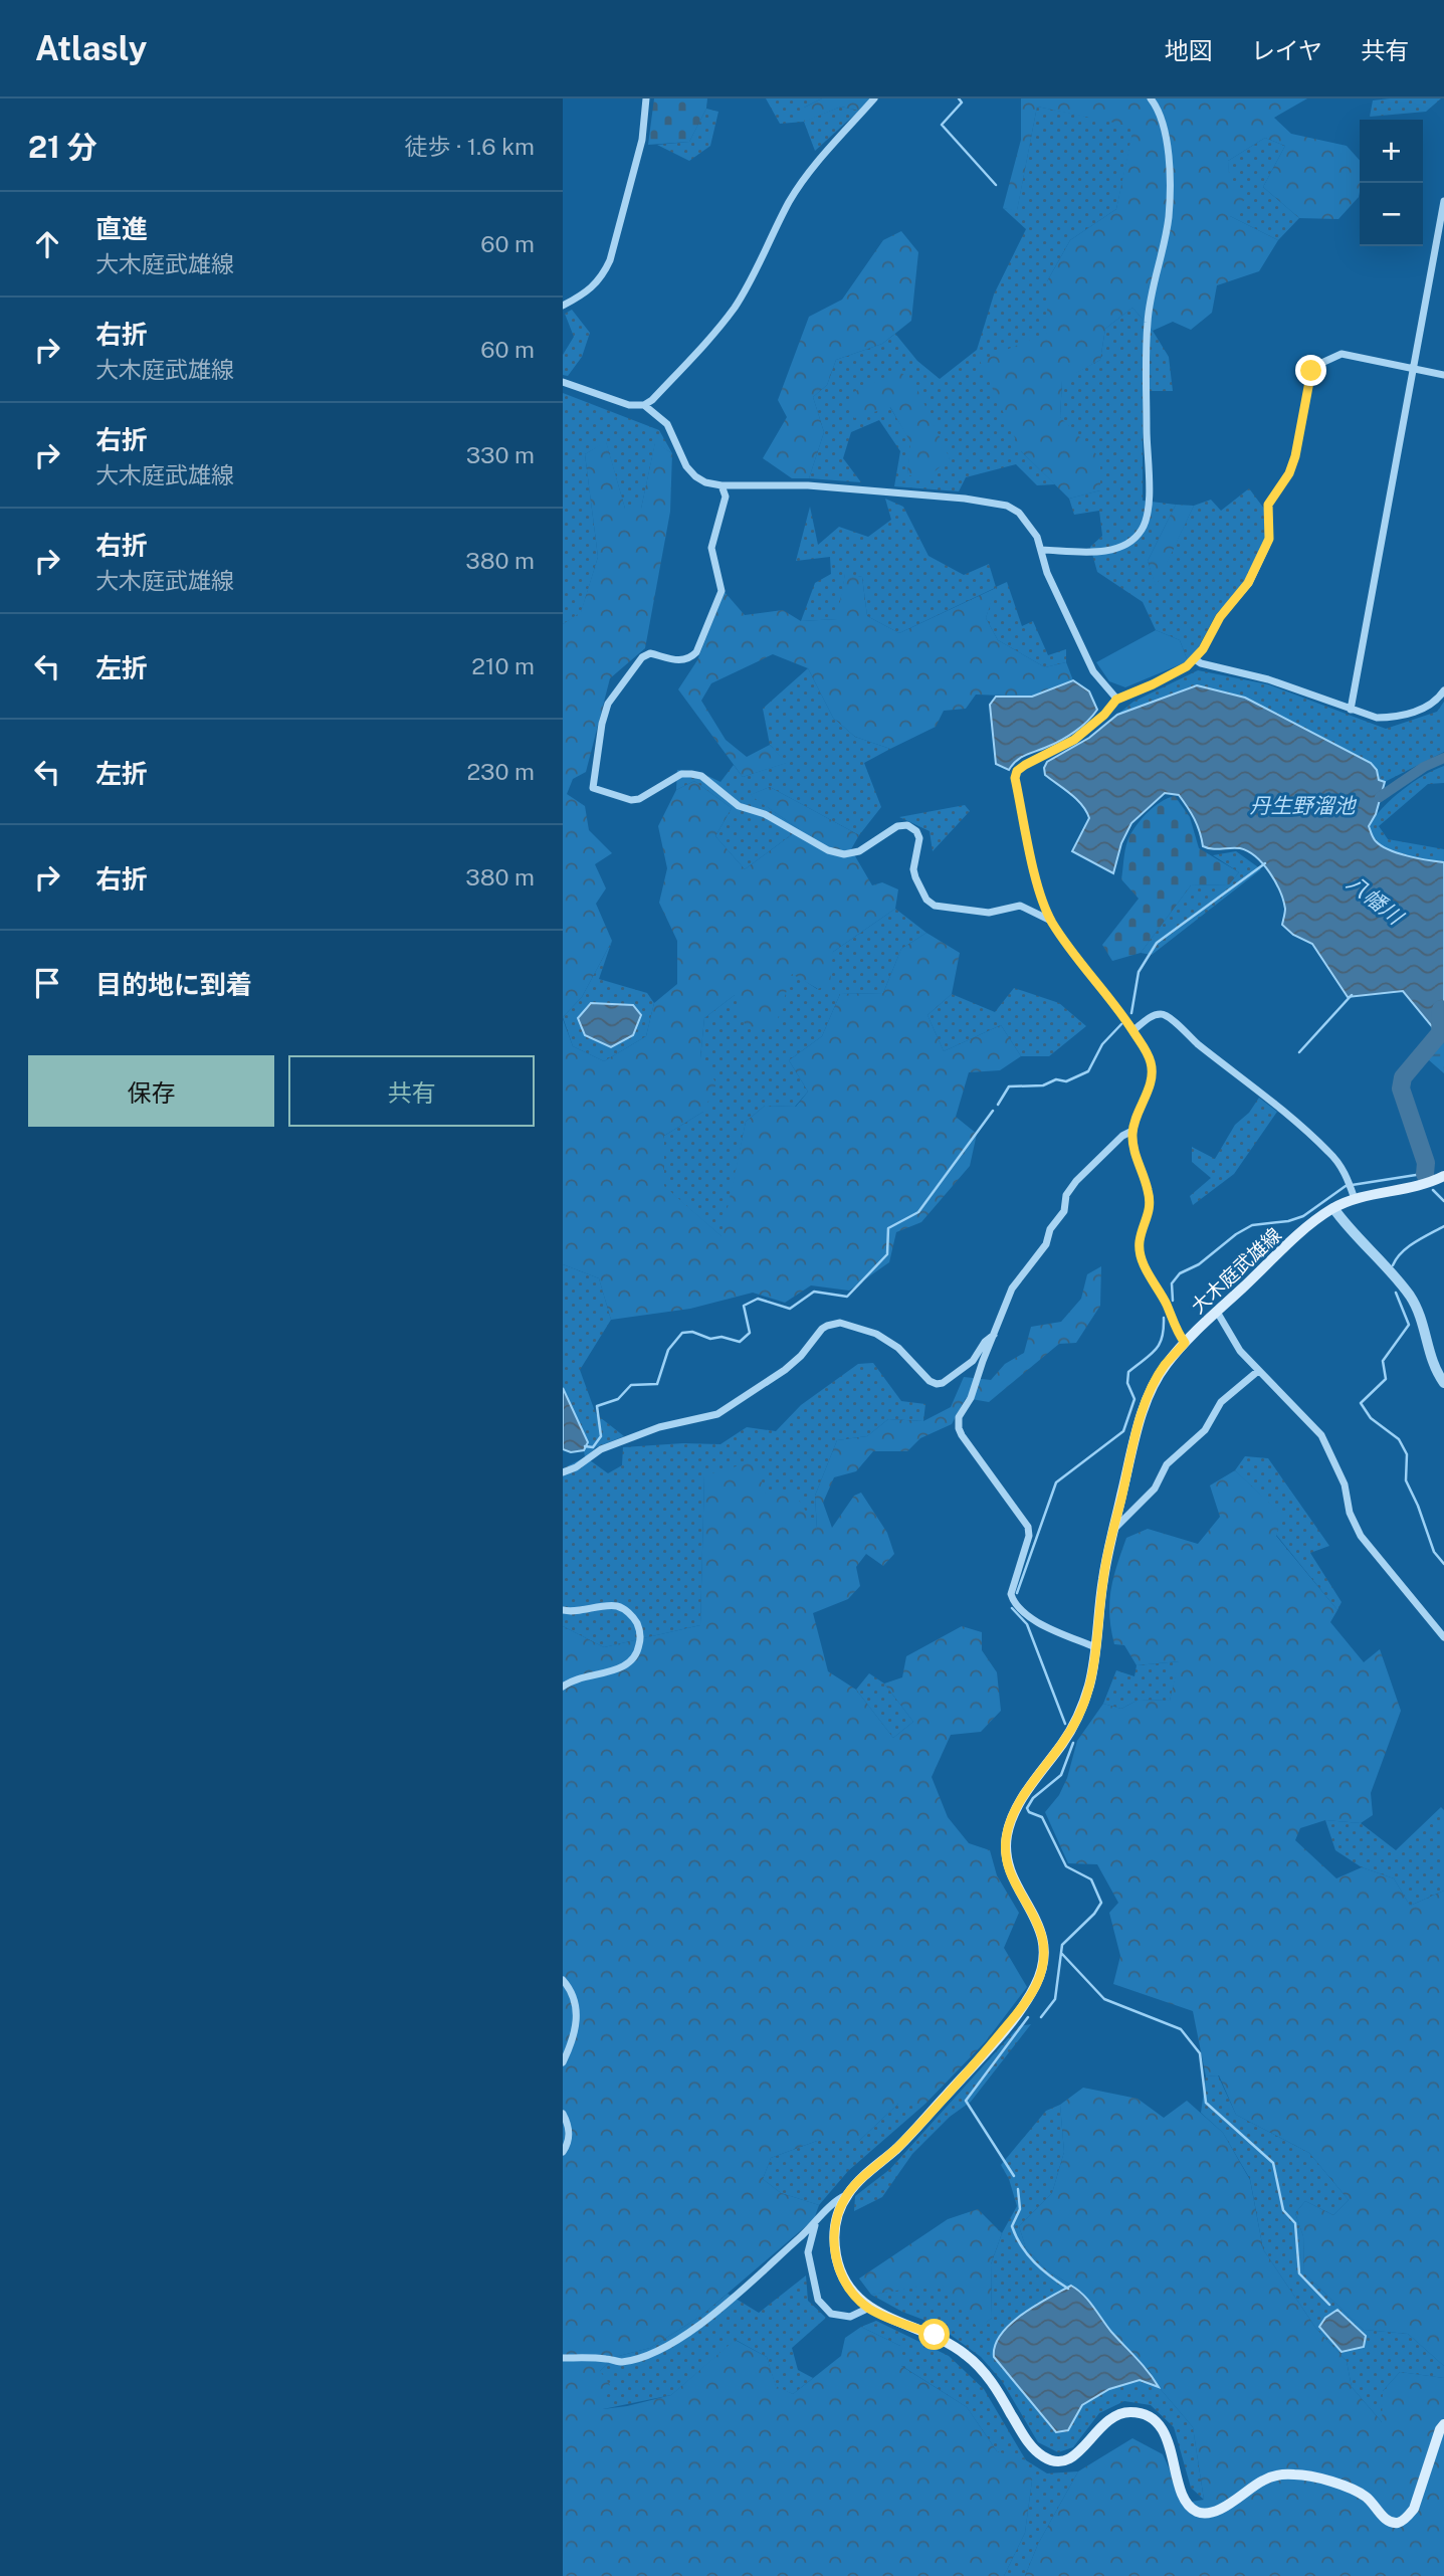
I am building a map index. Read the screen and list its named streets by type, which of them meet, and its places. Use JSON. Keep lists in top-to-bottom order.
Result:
{
  "streets": {
    "main road": ["大木庭武雄線"]
  },
  "water": ["丹生野溜池", "八幡川"],
  "page": {
    "header": "Atlasly",
    "nav": ["地図", "レイヤ", "共有"],
    "heading": ["21 分", "徒歩 · 1.6 km"],
    "map_buttons": ["+", "−"],
    "list": [
      ["直進", "大木庭武雄線", "60 m"],
      ["右折", "大木庭武雄線", "60 m"],
      ["右折", "大木庭武雄線", "330 m"],
      ["右折", "大木庭武雄線", "380 m"],
      ["左折", "210 m"],
      ["左折", "230 m"],
      ["右折", "380 m"],
      "目的地に到着"
    ],
    "buttons": ["保存", "共有"]
  }
}
